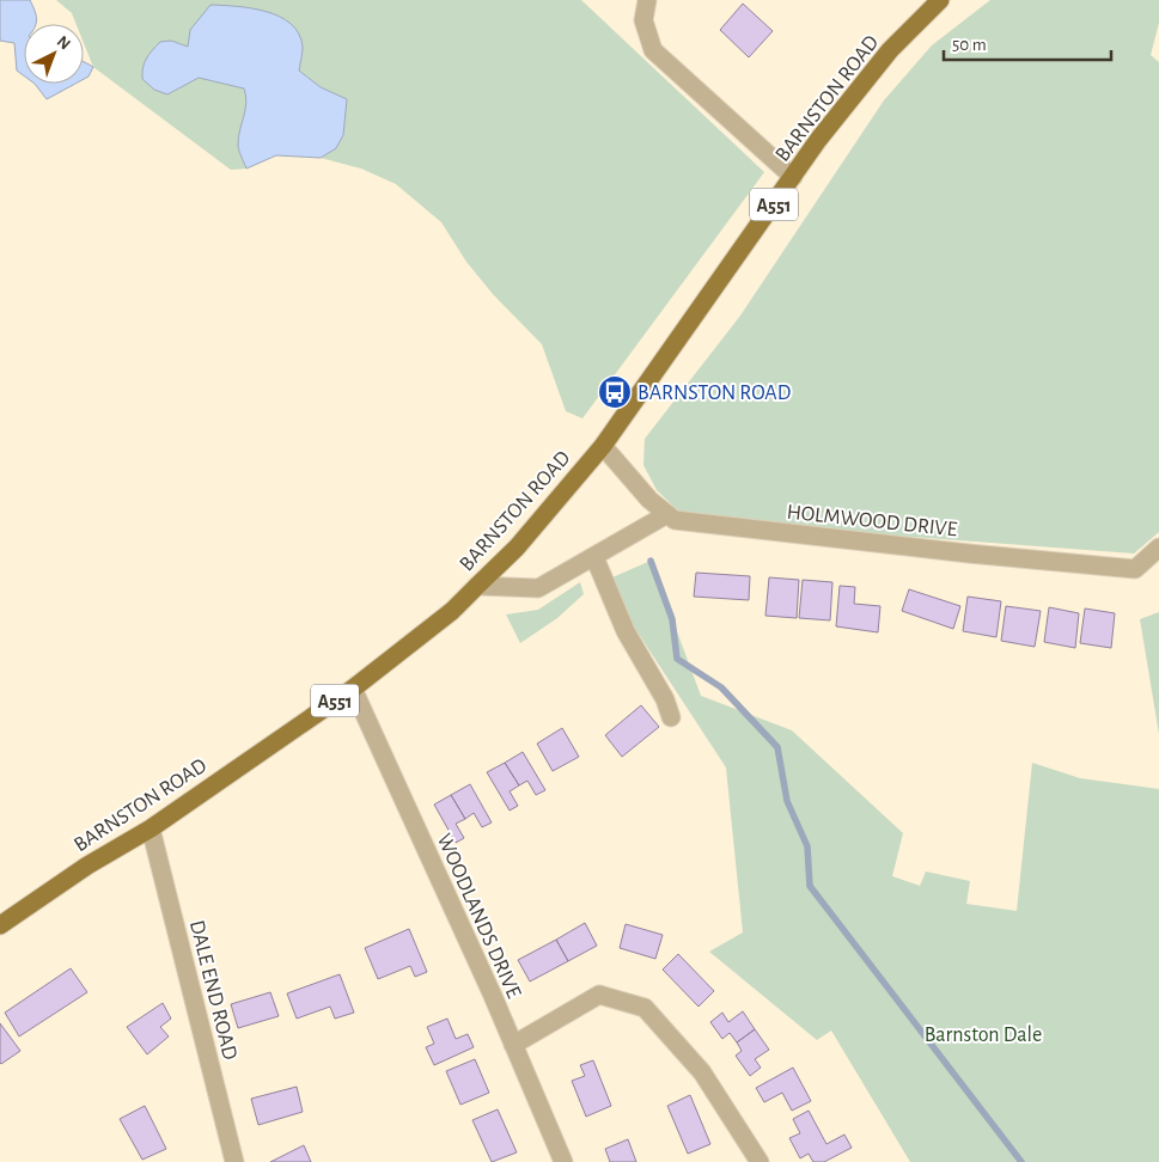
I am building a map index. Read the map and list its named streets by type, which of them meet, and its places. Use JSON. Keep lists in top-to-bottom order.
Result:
{
  "streets": {
    "main road": ["BARNSTON ROAD", "A551"],
    "street": ["HOLMWOOD DRIVE", "WOODLANDS DRIVE", "DALE END ROAD"]
  },
  "crossings": [
    ["BARNSTON ROAD", "HOLMWOOD DRIVE"],
    ["BARNSTON ROAD", "WOODLANDS DRIVE"],
    ["BARNSTON ROAD", "DALE END ROAD"]
  ],
  "parks": ["Barnston Dale"],
  "places": {
    "bus stop": ["BARNSTON ROAD"]
  },
  "scale_bar": "50 m",
  "north": "top right"
}
